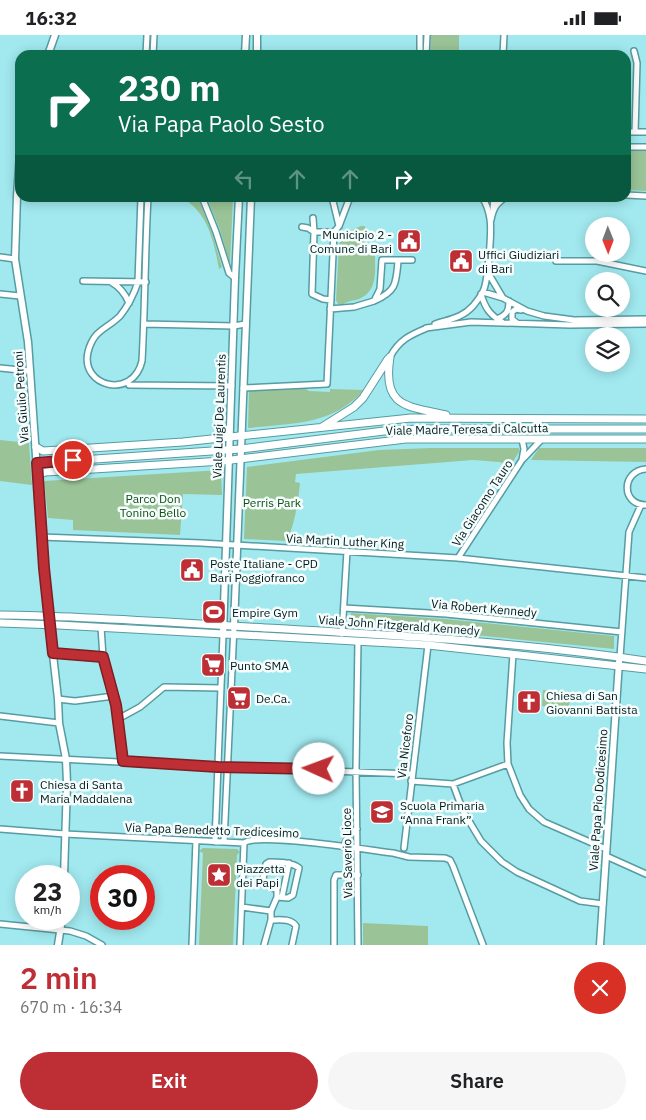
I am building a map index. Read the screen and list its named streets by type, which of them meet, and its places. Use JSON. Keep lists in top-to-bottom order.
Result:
{
  "streets": {
    "main road": ["Viale Madre Teresa di Calcutta", "Viale John Fitzgerald Kennedy"],
    "street": [
      "Via Giulio Petroni",
      "Viale Luigi De Laurentis",
      "Via Giacomo Tauro",
      "Via Martin Luther King",
      "Via Robert Kennedy",
      "Via Niceforo",
      "Viale Papa Pio Dodicesimo",
      "Via Papa Benedetto Tredicesimo",
      "Via Saverio Lioce"
    ]
  },
  "crossings": [
    ["Via Giulio Petroni", "Viale Madre Teresa di Calcutta"],
    ["Via Giulio Petroni", "Via Martin Luther King"],
    ["Via Giulio Petroni", "Viale John Fitzgerald Kennedy"],
    ["Via Giulio Petroni", "Via Papa Benedetto Tredicesimo"],
    ["Viale Luigi De Laurentis", "Viale Madre Teresa di Calcutta"],
    ["Viale Luigi De Laurentis", "Via Martin Luther King"],
    ["Viale Luigi De Laurentis", "Viale John Fitzgerald Kennedy"],
    ["Viale Madre Teresa di Calcutta", "Via Giacomo Tauro"],
    ["Via Giacomo Tauro", "Via Martin Luther King"],
    ["Viale John Fitzgerald Kennedy", "Via Niceforo"],
    ["Viale John Fitzgerald Kennedy", "Viale Papa Pio Dodicesimo"],
    ["Viale John Fitzgerald Kennedy", "Via Saverio Lioce"],
    ["Via Papa Benedetto Tredicesimo", "Via Saverio Lioce"]
  ],
  "parks": ["Parco Don Tonino Bello", "Perris Park"],
  "places": {
    "public building": ["Municipio 2 - Comune di Bari", "Uffici Giudiziari di Bari", "Poste Italiane - CPD Bari Poggiofranco"],
    "sports": ["Empire Gym"],
    "supermarket": ["Punto SMA", "De.Ca."],
    "church": ["Chiesa di San Giovanni Battista", "Chiesa di Santa Maria Maddalena"],
    "school or university": ["Scuola Primaria “Anna Frank”"],
    "place": ["Piazzetta dei Papi"]
  },
  "north": "bottom",
  "page": {
    "status": "16:32",
    "turn": ["230 m", "Via Papa Paolo Sesto"],
    "speed": "23 km/h",
    "limit": "30",
    "heading": ["2 min", "670 m · 16:34"],
    "buttons": ["Exit", "Share"]
  }
}
